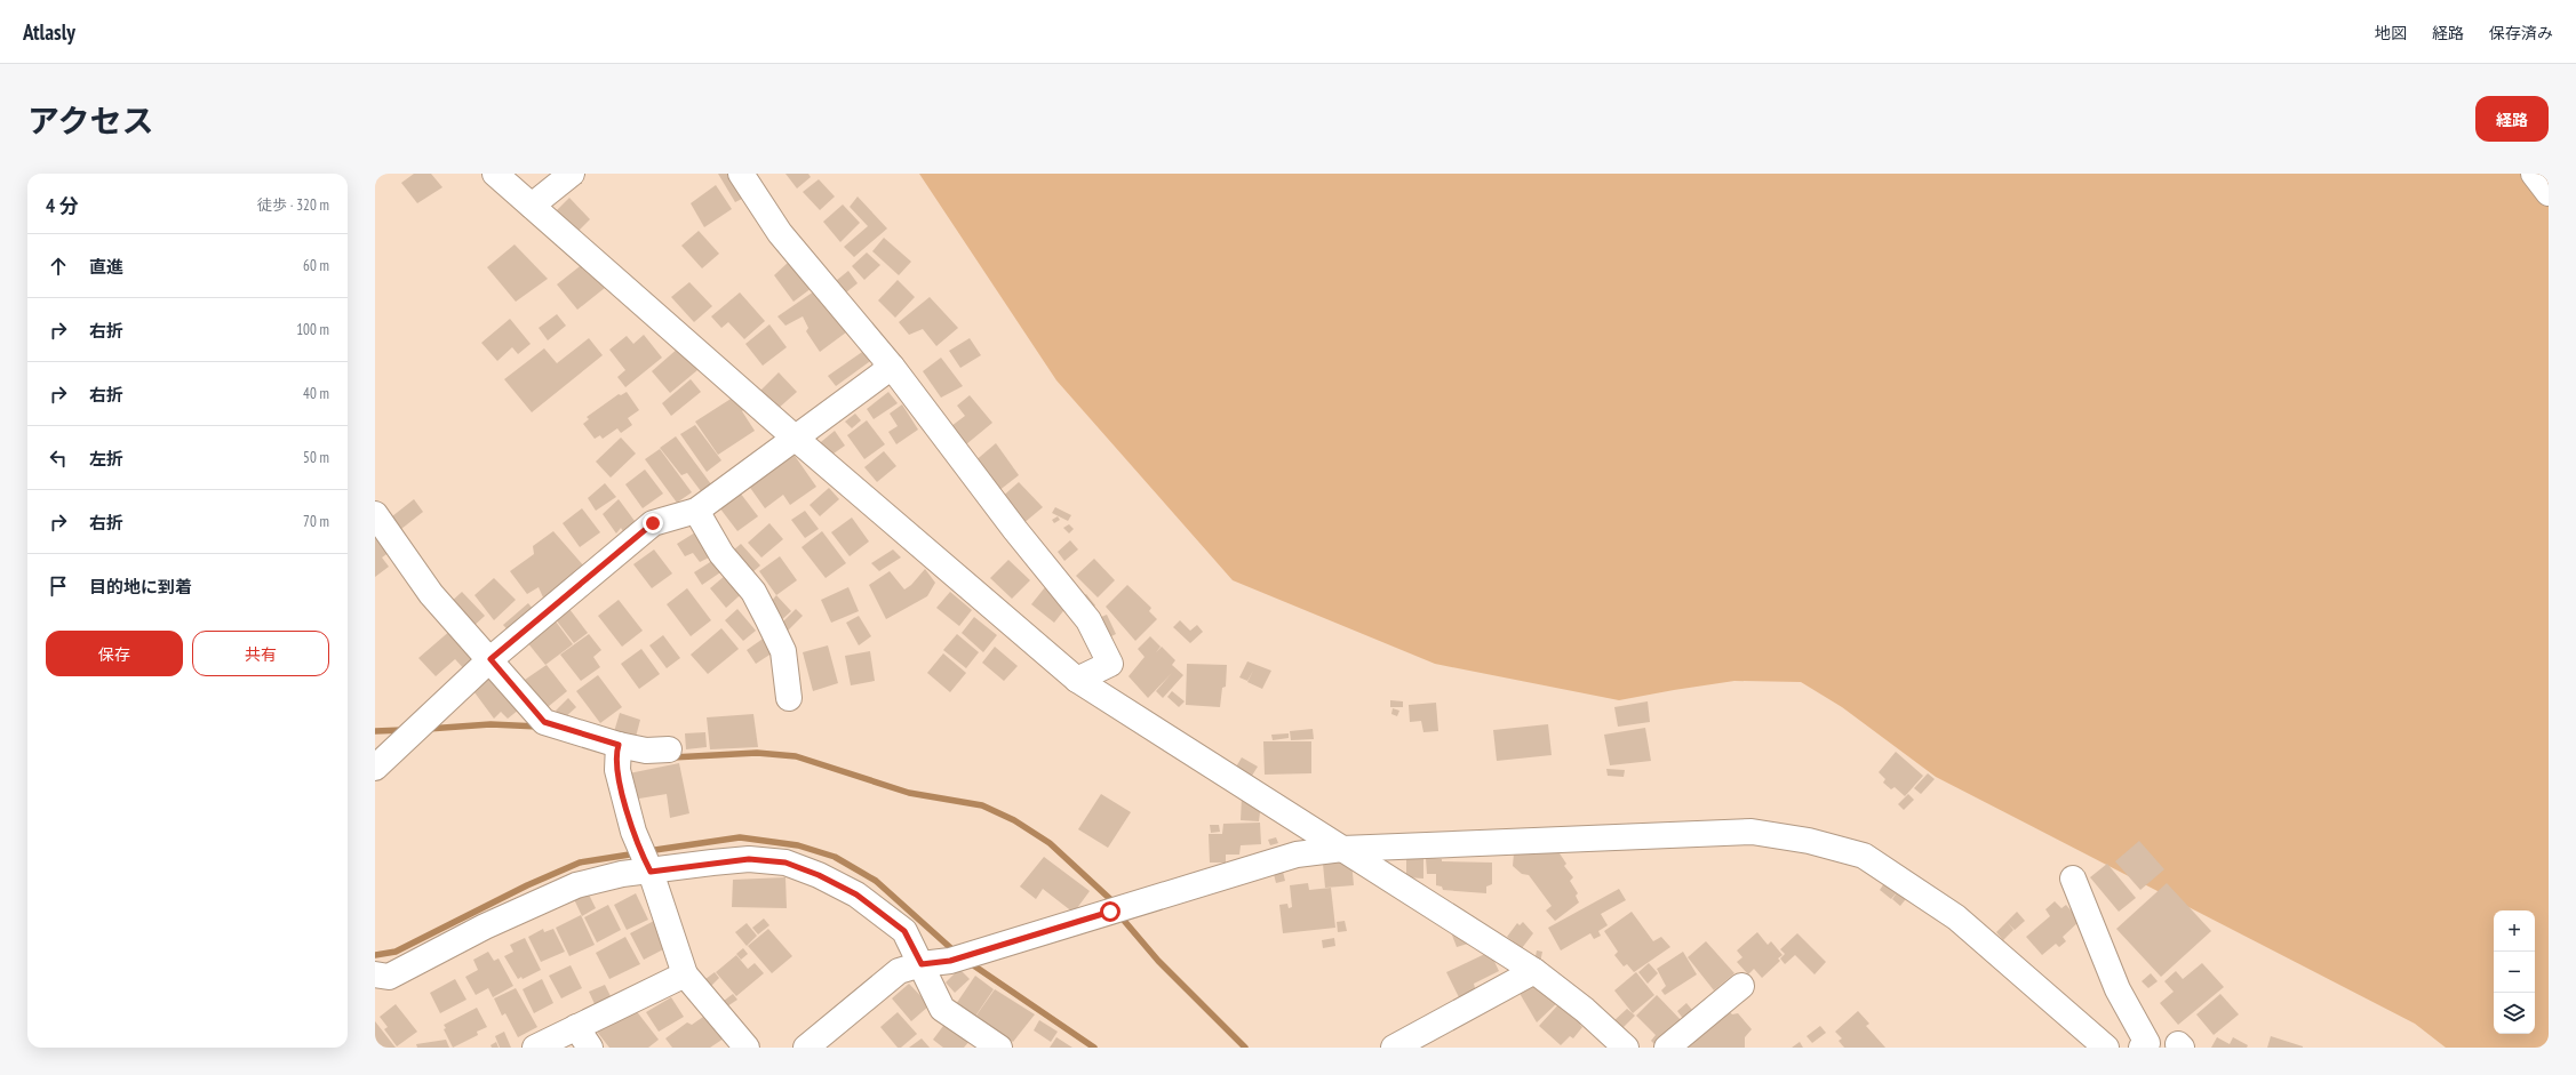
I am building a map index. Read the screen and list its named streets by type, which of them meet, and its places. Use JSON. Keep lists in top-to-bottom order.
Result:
{
  "page": {
    "header": "Atlasly",
    "nav": ["地図", "経路", "保存済み"],
    "title": "アクセス",
    "buttons": [
      "経路",
      ["保存", "共有"]
    ],
    "heading": ["4 分", "徒歩 · 320 m"],
    "list": [
      ["直進", "60 m"],
      ["右折", "100 m"],
      ["右折", "40 m"],
      ["左折", "50 m"],
      ["右折", "70 m"],
      "目的地に到着"
    ],
    "map_buttons": ["+", "−"]
  }
}
